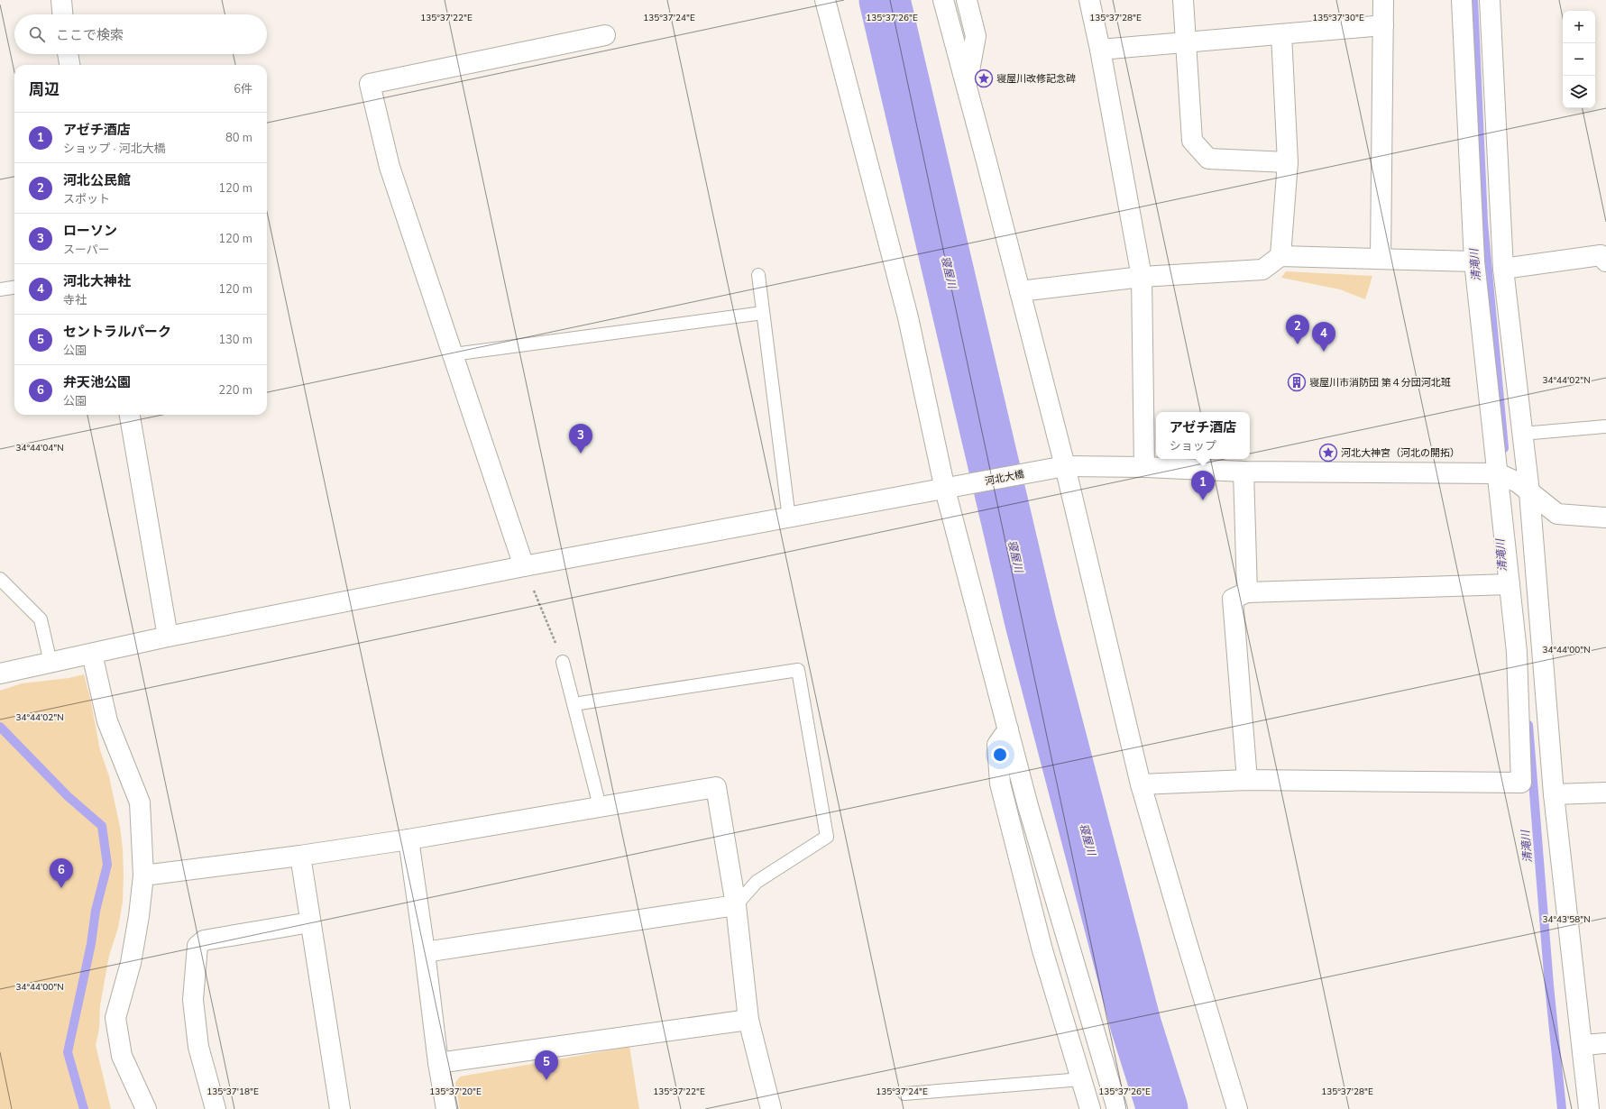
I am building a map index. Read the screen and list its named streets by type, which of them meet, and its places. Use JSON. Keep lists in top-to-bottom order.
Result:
{
  "streets": {
    "street": ["河北大橋"]
  },
  "water": ["清滝川", "寝屋川"],
  "places": {
    "place": ["寝屋川改修記念碑", "河北大神宮（河北の開拓）"],
    "building": ["寝屋川市消防団 第４分団河北班"]
  },
  "page": {
    "map_buttons": ["+", "−"],
    "search": "ここで検索",
    "heading": ["周辺", "6件"],
    "list": [
      {
        "mark": "1",
        "name": "アゼチ酒店",
        "note": "ショップ · 河北大橋",
        "value": "80 m"
      },
      {
        "mark": "2",
        "name": "河北公民館",
        "note": "スポット",
        "value": "120 m"
      },
      {
        "mark": "3",
        "name": "ローソン",
        "note": "スーパー",
        "value": "120 m"
      },
      {
        "mark": "4",
        "name": "河北大神社",
        "note": "寺社",
        "value": "120 m"
      },
      {
        "mark": "5",
        "name": "セントラルパーク",
        "note": "公園",
        "value": "130 m"
      },
      {
        "mark": "6",
        "name": "弁天池公園",
        "note": "公園",
        "value": "220 m"
      }
    ],
    "pins": [
      "2",
      "4",
      "3",
      "1",
      "6",
      "5"
    ],
    "popup": ["アゼチ酒店", "ショップ"]
  },
  "coordinates": [
    "135°37'22\"E",
    "135°37'24\"E",
    "135°37'26\"E",
    "135°37'28\"E",
    "135°37'30\"E",
    "34°44'02\"N",
    "34°44'04\"N",
    "34°44'00\"N",
    "34°43'58\"N",
    "135°37'18\"E",
    "135°37'20\"E"
  ]
}
